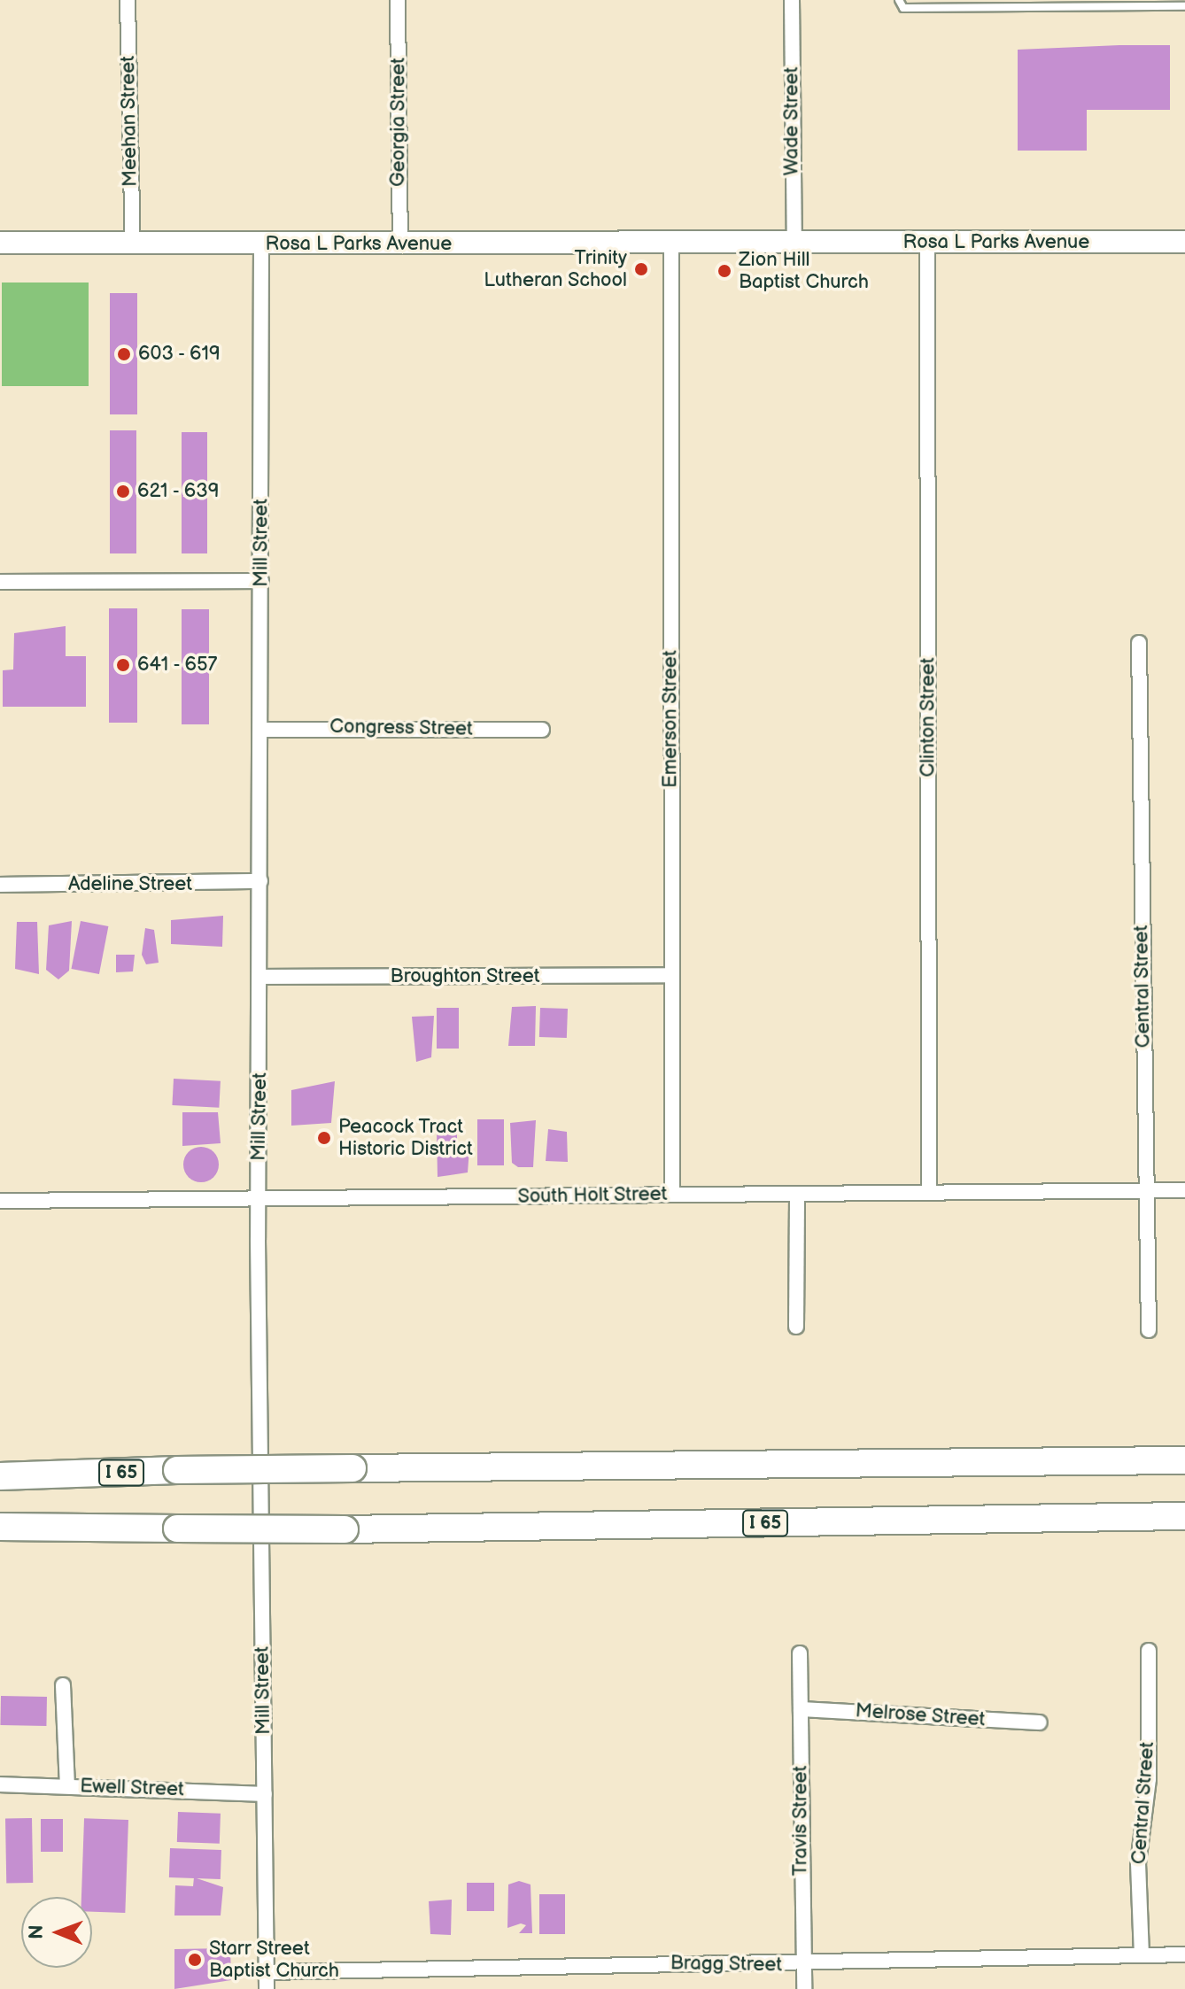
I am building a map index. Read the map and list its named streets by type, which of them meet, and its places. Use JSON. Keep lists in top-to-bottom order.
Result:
{
  "streets": {
    "highway": ["I 65"],
    "street": [
      "Meehan Street",
      "Wade Street",
      "Georgia Street",
      "Rosa L Parks Avenue",
      "Mill Street",
      "Clinton Street",
      "Emerson Street",
      "Congress Street",
      "Adeline Street",
      "Broughton Street",
      "Central Street",
      "South Holt Street",
      "Melrose Street",
      "Ewell Street",
      "Travis Street",
      "Bragg Street"
    ]
  },
  "crossings": [
    ["Meehan Street", "Rosa L Parks Avenue"],
    ["Wade Street", "Rosa L Parks Avenue"],
    ["Georgia Street", "Rosa L Parks Avenue"],
    ["Rosa L Parks Avenue", "Mill Street"],
    ["Rosa L Parks Avenue", "Clinton Street"],
    ["Rosa L Parks Avenue", "Emerson Street"],
    ["Mill Street", "Congress Street"],
    ["Mill Street", "Adeline Street"],
    ["Mill Street", "Broughton Street"],
    ["Mill Street", "South Holt Street"],
    ["Mill Street", "Ewell Street"],
    ["Mill Street", "Bragg Street"],
    ["Clinton Street", "South Holt Street"],
    ["Emerson Street", "Broughton Street"],
    ["Emerson Street", "South Holt Street"],
    ["Central Street", "South Holt Street"],
    ["Central Street", "Bragg Street"],
    ["Melrose Street", "Travis Street"],
    ["Travis Street", "Bragg Street"]
  ],
  "places": [
    "Trinity Lutheran School",
    "Zion Hill Baptist Church",
    "603 - 619",
    "621 - 639",
    "641 - 657",
    "Peacock Tract Historic District",
    "Starr Street Baptist Church"
  ],
  "north": "left"
}
